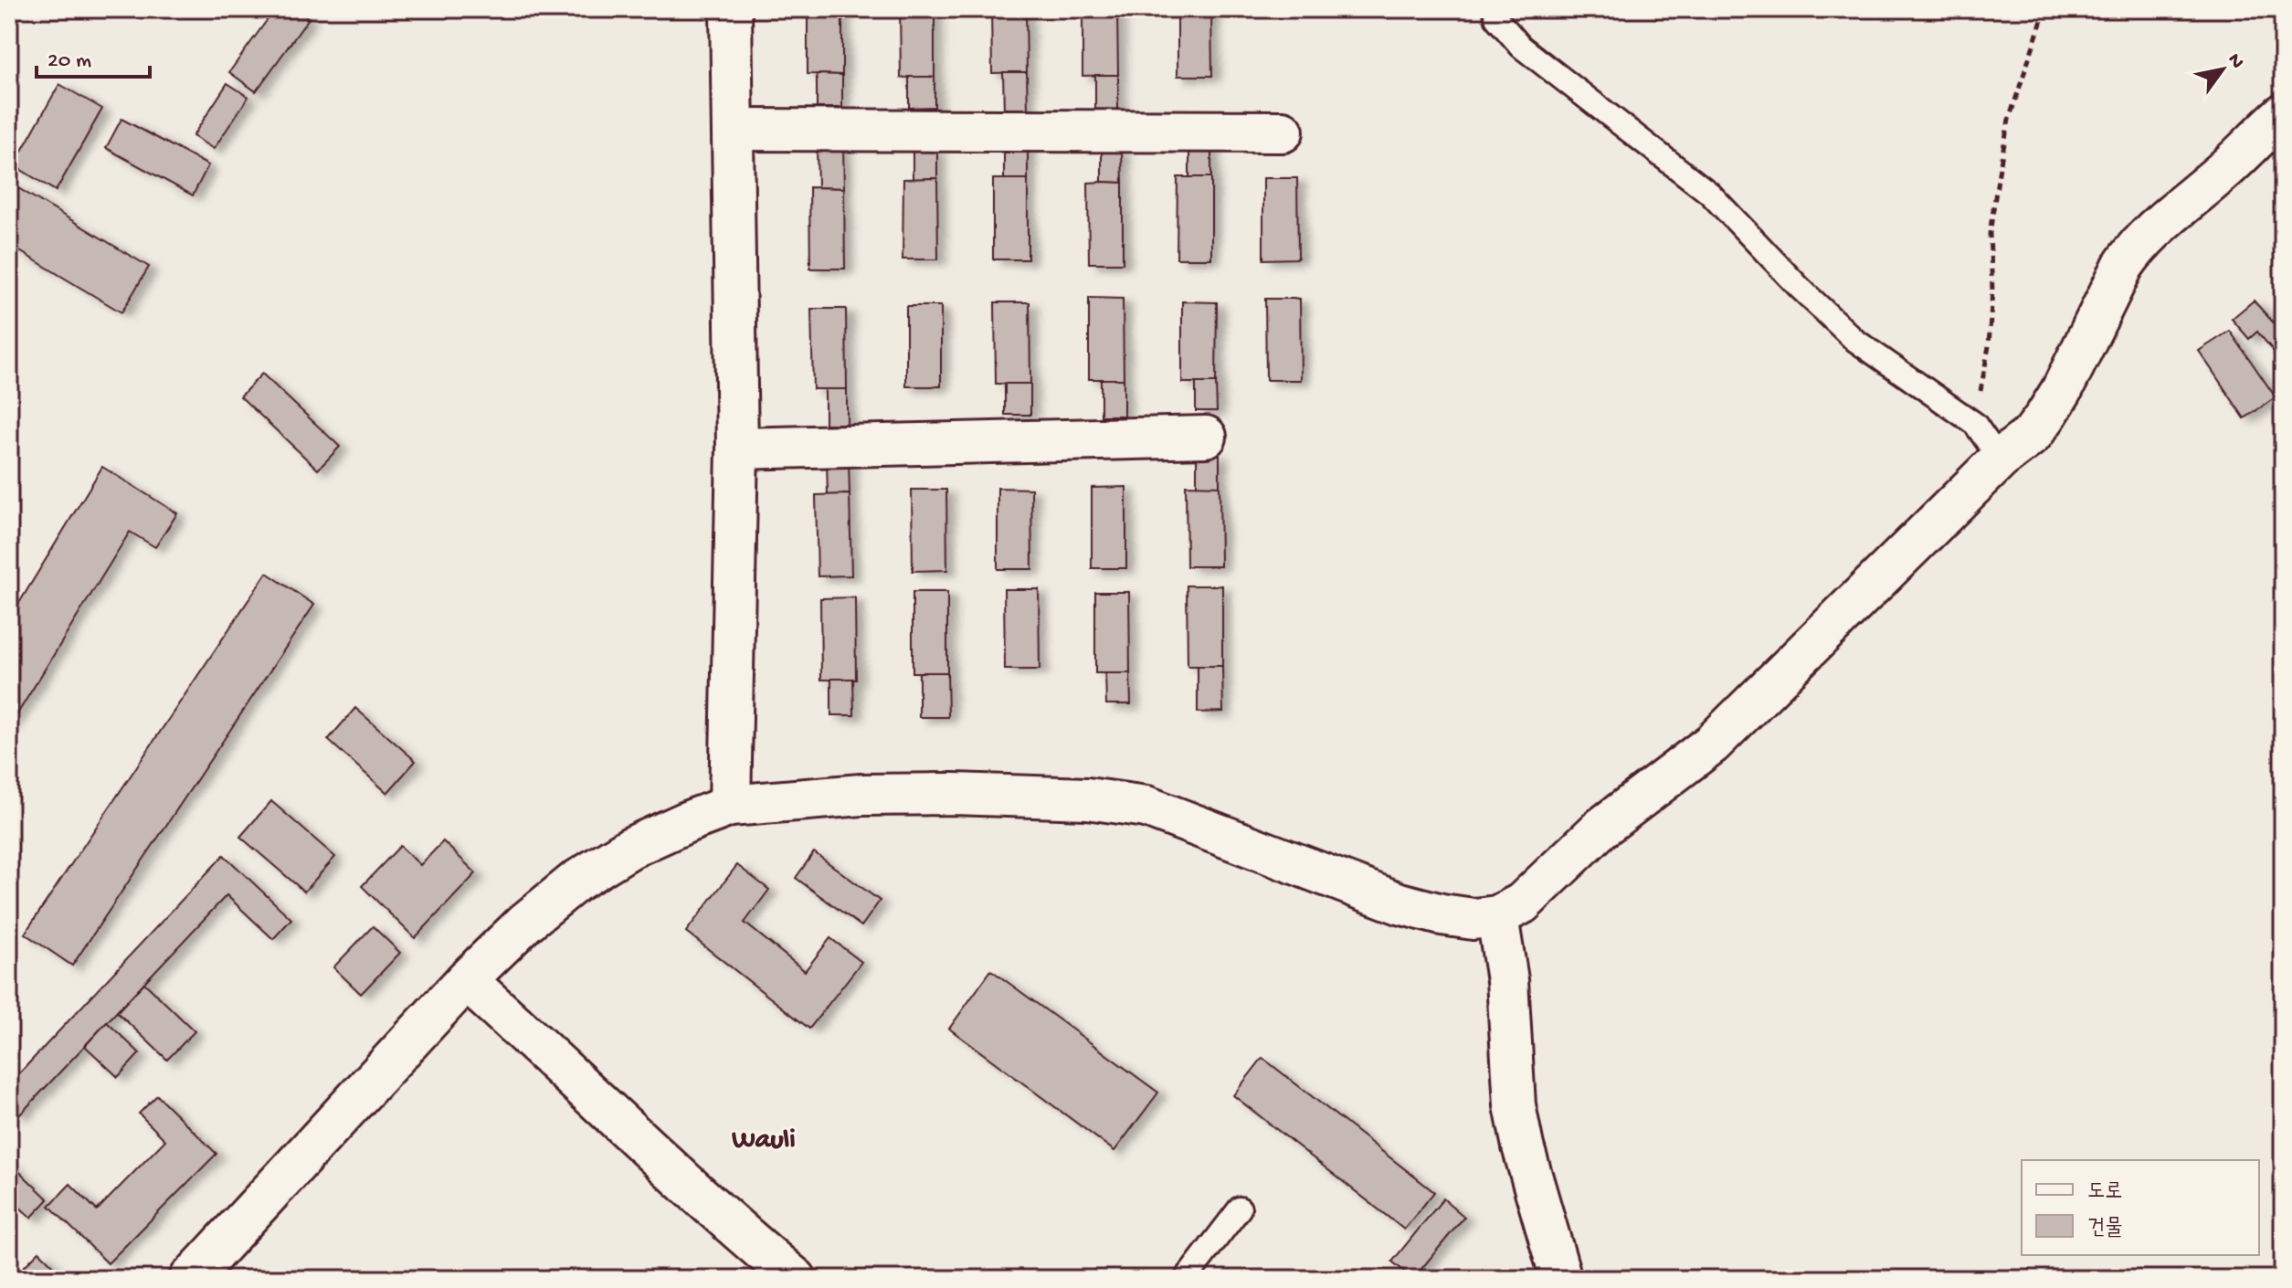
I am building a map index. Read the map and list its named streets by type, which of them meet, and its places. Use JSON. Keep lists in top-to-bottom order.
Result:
{
  "districts": ["Wauli"],
  "legend": ["도로", "건물"],
  "scale_bar": "20 m",
  "north": "top right"
}
